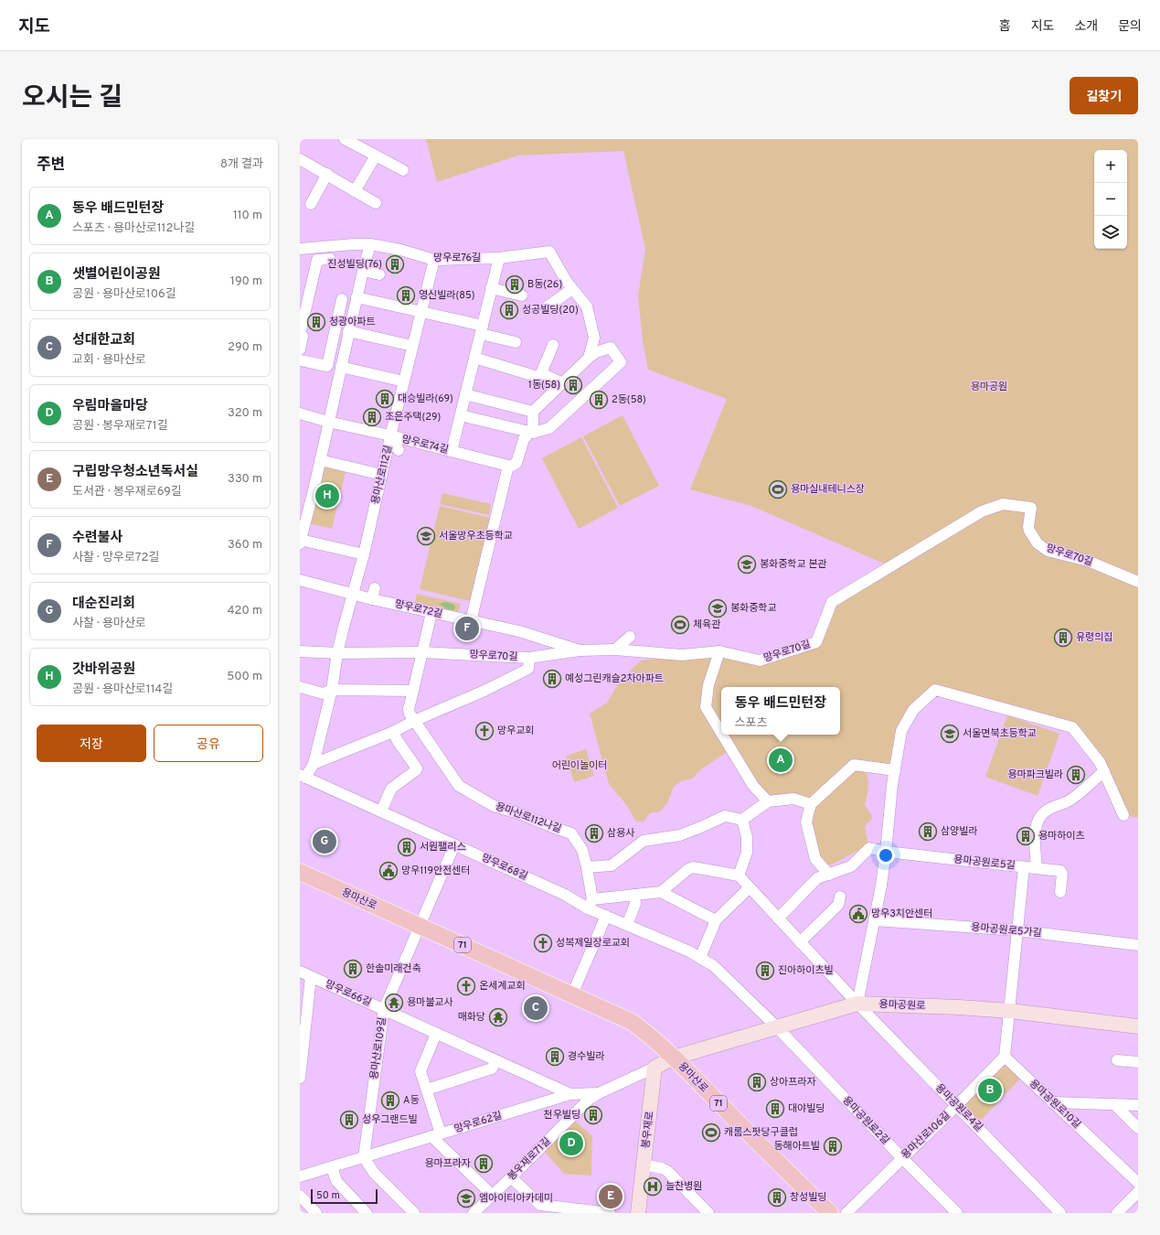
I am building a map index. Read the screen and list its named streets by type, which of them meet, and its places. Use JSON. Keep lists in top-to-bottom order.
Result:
{
  "streets": {
    "main road": ["용마산로", "71"],
    "street": [
      "망우로76길",
      "망우로74길",
      "용마산로112길",
      "망우로70길",
      "망우로72길",
      "용마산로112나길",
      "용마공원로5길",
      "망우로68길",
      "용마공원로5가길",
      "망우로66길",
      "용마공원로",
      "용마산로109길",
      "용마공원로10길",
      "용마공원로4길",
      "용마공원로2길",
      "망우로62길",
      "봉우재로",
      "용마산로106길",
      "봉우재로71길"
    ]
  },
  "crossings": [
    ["망우로76길", "용마산로112길"],
    ["망우로74길", "용마산로112길"],
    ["용마산로112길", "망우로70길"],
    ["용마산로112길", "망우로72길"],
    ["용마산로112길", "망우로68길"],
    ["망우로70길", "망우로72길"],
    ["용마산로112나길", "망우로68길"],
    ["망우로68길", "용마공원로"],
    ["망우로68길", "용마공원로2길"],
    ["용마산로", "용마공원로"],
    ["용마산로", "용마산로109길"],
    ["망우로66길", "용마산로109길"],
    ["망우로66길", "망우로62길"],
    ["용마공원로", "용마공원로4길"],
    ["용마공원로", "용마공원로2길"],
    ["용마산로109길", "망우로62길"],
    ["용마공원로10길", "용마산로106길"],
    ["용마공원로4길", "용마산로106길"],
    ["용마공원로2길", "용마산로106길"],
    ["망우로62길", "봉우재로"],
    ["망우로62길", "봉우재로71길"]
  ],
  "parks": ["용마공원", "어린이놀이터"],
  "places": {
    "building": [
      "진성빌딩(76)",
      "B동(26)",
      "영신빌라(85)",
      "성공빌딩(20)",
      "청광아파트",
      "1동(58)",
      "대승빌라(69)",
      "2동(58)",
      "조은주택(29)",
      "유령의집",
      "예성그린캐슬2차아파트",
      "용마파크빌라",
      "삼양빌라",
      "삼용사",
      "용마하이츠",
      "서원팰리스",
      "한솔미래건축",
      "진아하이츠빌",
      "경수빌라",
      "상아프라자",
      "A동",
      "대야빌딩",
      "천우빌딩",
      "성우그랜드빌",
      "동해아트빌",
      "용마프라자",
      "창성빌딩"
    ],
    "sports": ["용마실내테니스장", "체육관", "캐롬스팟당구클럽"],
    "school or university": [
      "서울망우초등학교",
      "봉화중학교 본관",
      "봉화중학교",
      "서울면북초등학교",
      "엠아이티아카데미"
    ],
    "church": ["망우교회", "성복제일장로교회", "온세계교회"],
    "public building": ["망우119안전센터", "망우3치안센터"],
    "temple": ["용마불교사", "매화당"],
    "hospital": ["늘찬병원"]
  },
  "scale_bar": "50 m",
  "page": {
    "header": "지도",
    "nav": [
      "홈",
      "지도",
      "소개",
      "문의"
    ],
    "title": "오시는 길",
    "buttons": [
      "길찾기",
      ["저장", "공유"]
    ],
    "heading": ["주변", "8개 결과"],
    "map_buttons": ["+", "−"],
    "list": [
      {
        "mark": "A",
        "name": "동우 배드민턴장",
        "note": "스포츠 · 용마산로112나길",
        "value": "110 m"
      },
      {
        "mark": "B",
        "name": "샛별어린이공원",
        "note": "공원 · 용마산로106길",
        "value": "190 m"
      },
      {
        "mark": "C",
        "name": "성대한교회",
        "note": "교회 · 용마산로",
        "value": "290 m"
      },
      {
        "mark": "D",
        "name": "우림마을마당",
        "note": "공원 · 봉우재로71길",
        "value": "320 m"
      },
      {
        "mark": "E",
        "name": "구립망우청소년독서실",
        "note": "도서관 · 봉우재로69길",
        "value": "330 m"
      },
      {
        "mark": "F",
        "name": "수련불사",
        "note": "사찰 · 망우로72길",
        "value": "360 m"
      },
      {
        "mark": "G",
        "name": "대순진리회",
        "note": "사찰 · 용마산로",
        "value": "420 m"
      },
      {
        "mark": "H",
        "name": "갓바위공원",
        "note": "공원 · 용마산로114길",
        "value": "500 m"
      }
    ],
    "pins": [
      "H",
      "F",
      "A",
      "G",
      "C",
      "B",
      "D",
      "E"
    ],
    "popup": ["동우 배드민턴장", "스포츠"],
    "scale": "50 m"
  }
}
